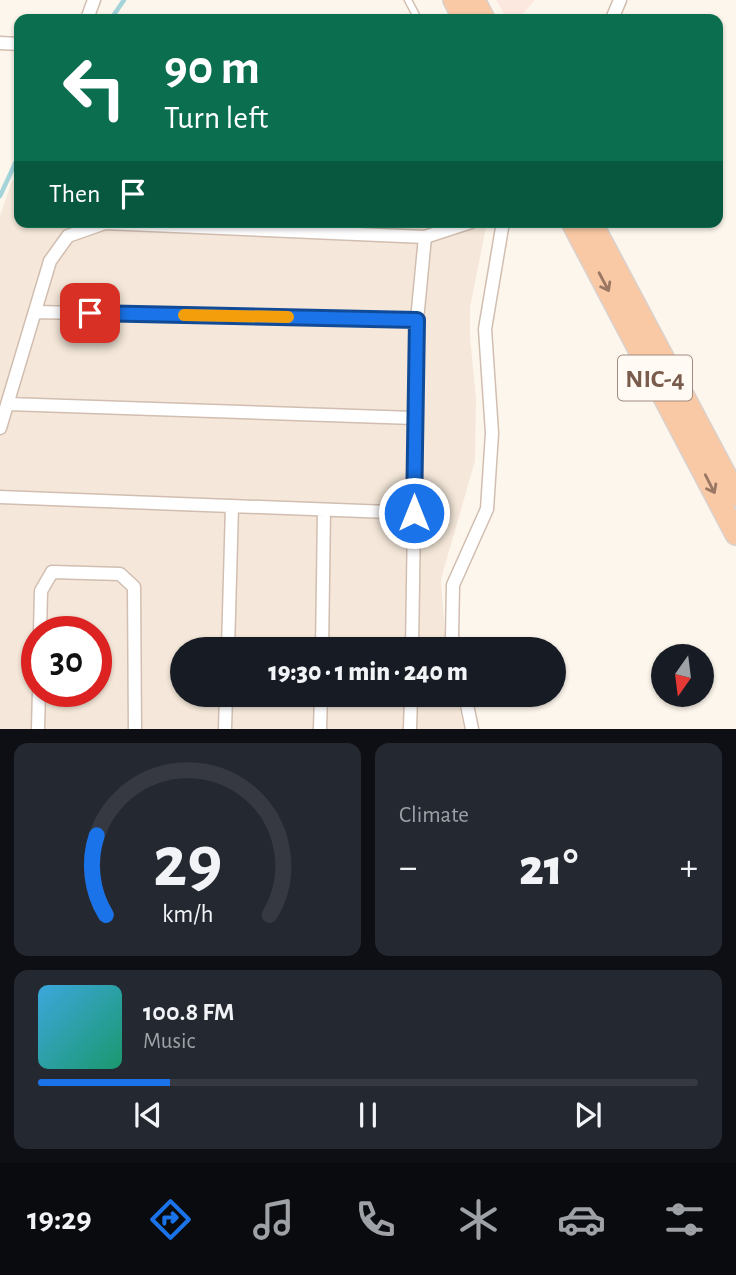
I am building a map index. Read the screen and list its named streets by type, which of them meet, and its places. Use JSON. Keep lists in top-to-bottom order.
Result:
{
  "streets": {
    "highway": ["NIC-4"]
  },
  "north": "bottom",
  "page": {
    "turn": ["90 m", "Turn left"],
    "then": "Then",
    "limit": "30",
    "trip": "19:30 · 1 min · 240 m",
    "tile": "Climate",
    "heat": ["−", "21°", "+"],
    "song": ["100.8 FM", "Music"],
    "tabs": "19:29",
    "gauge": ["29", "km/h"]
  }
}
